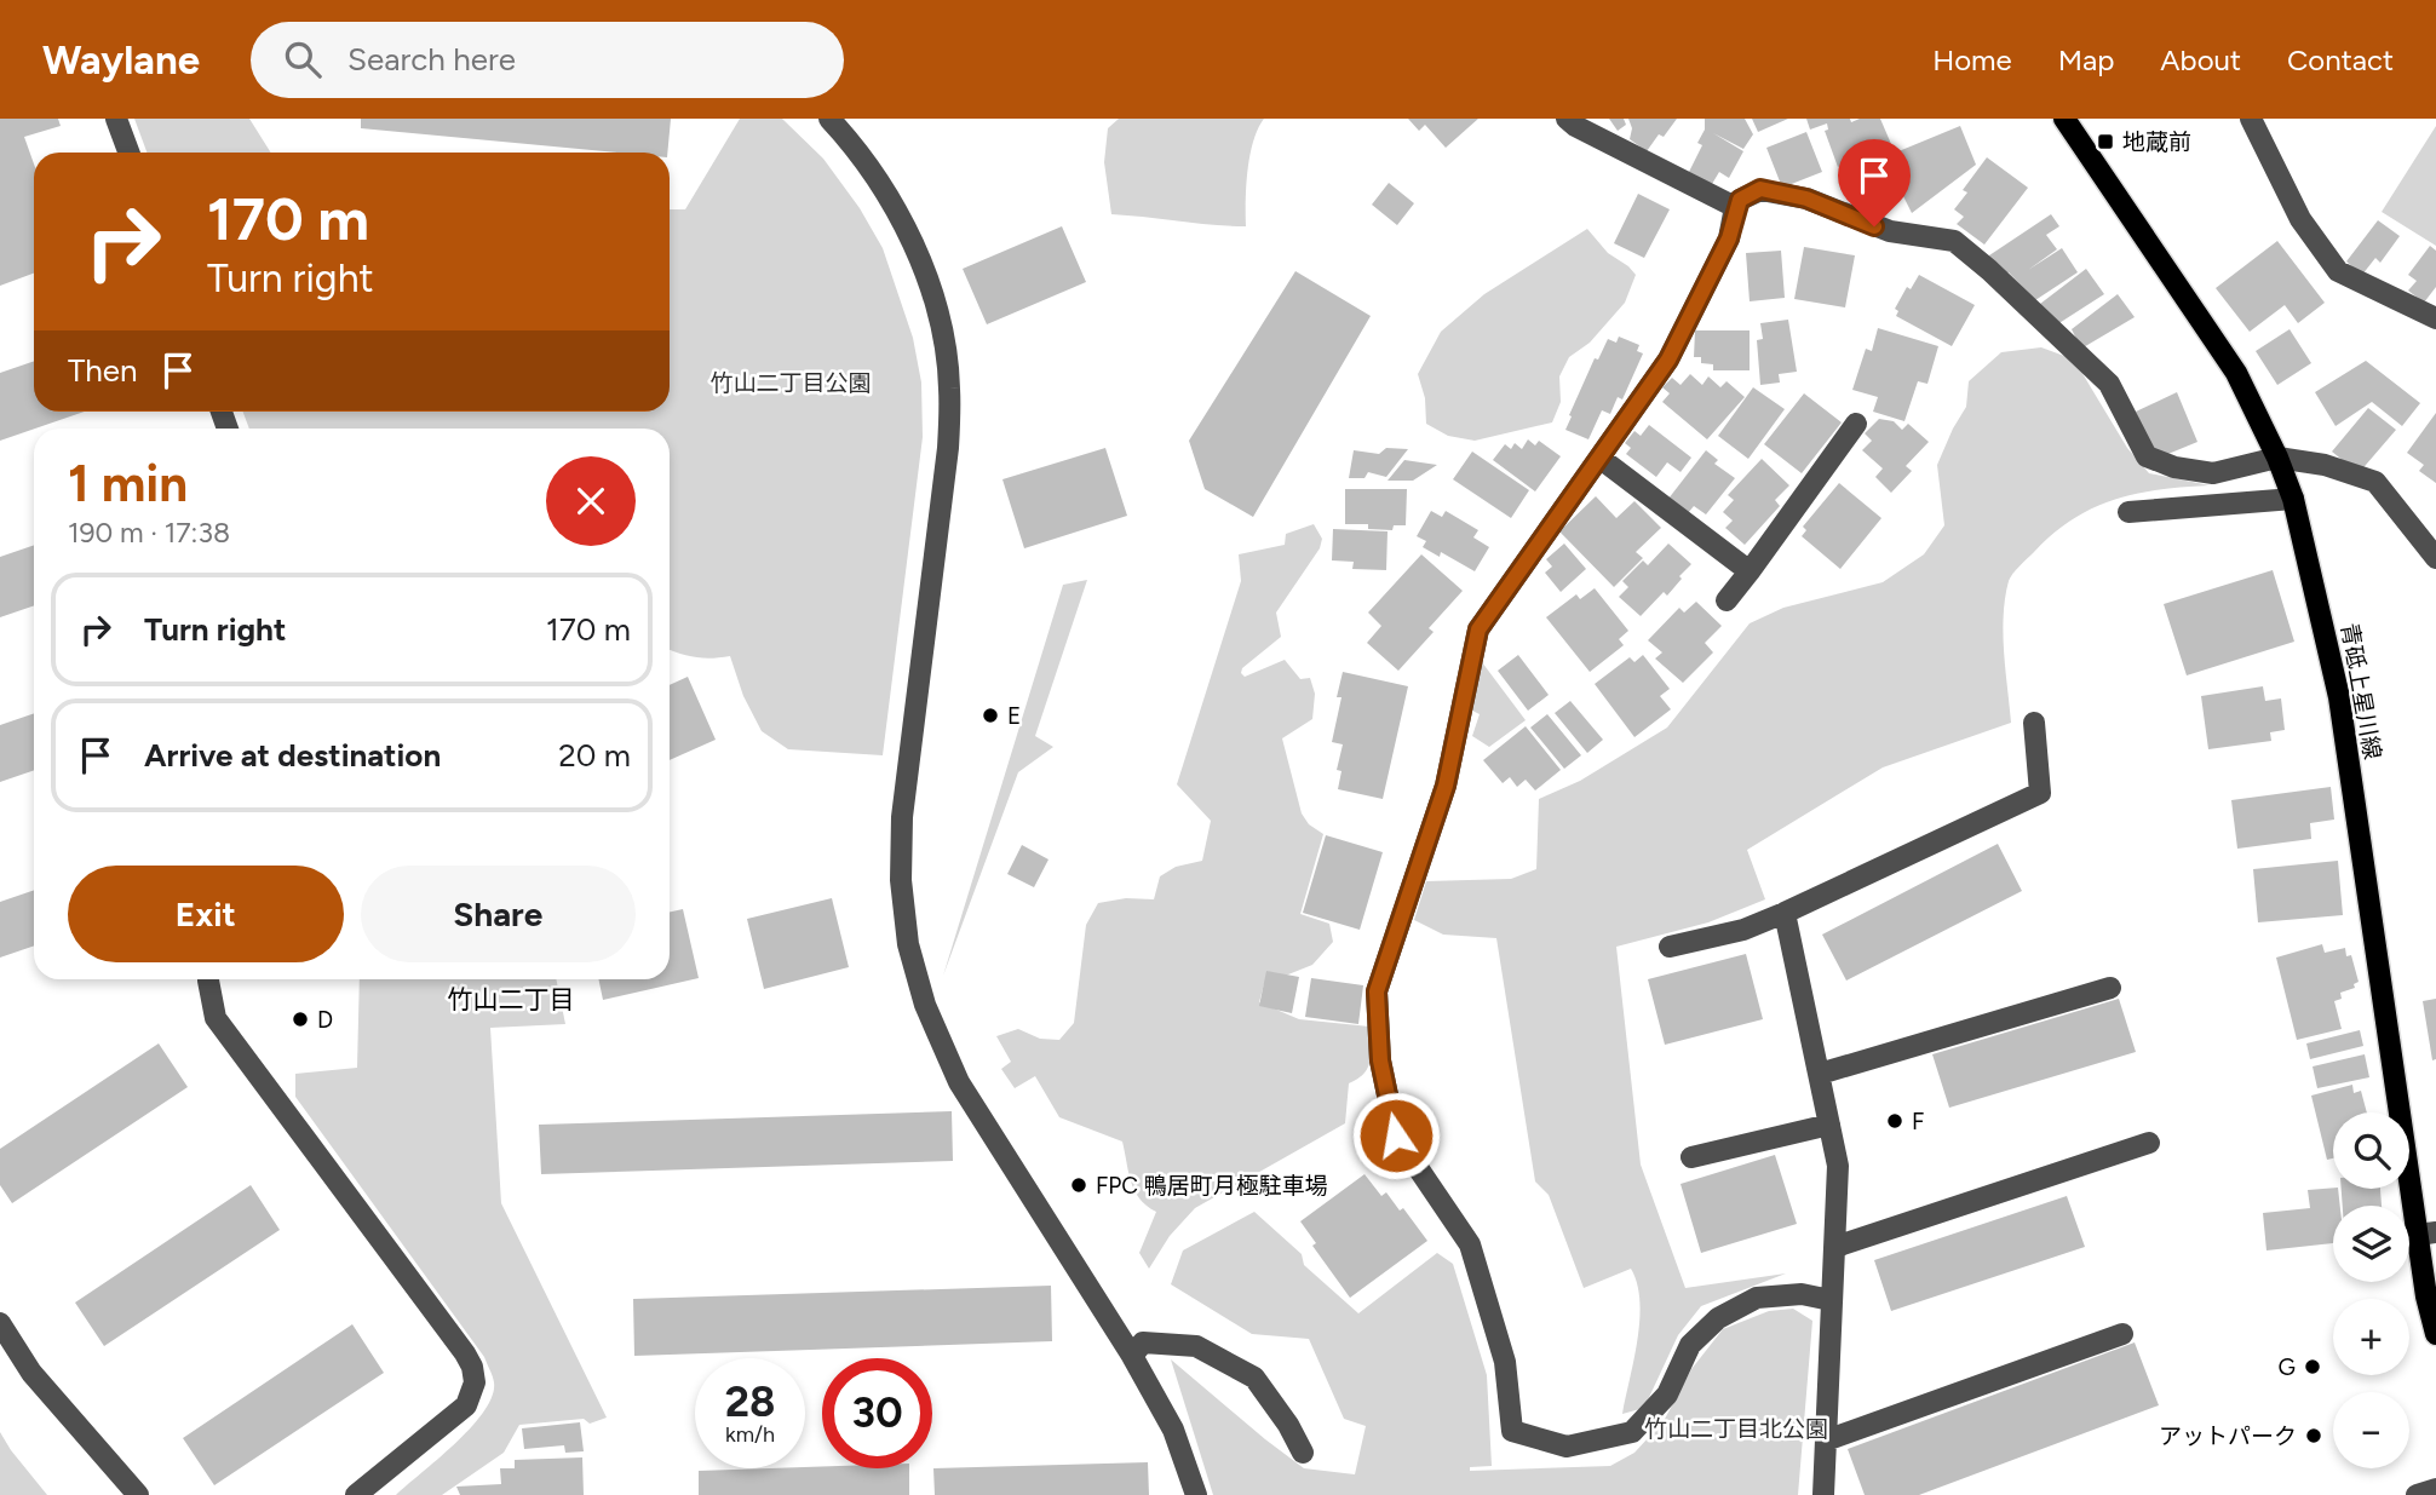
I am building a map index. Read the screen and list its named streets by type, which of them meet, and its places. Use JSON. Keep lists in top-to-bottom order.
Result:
{
  "streets": {
    "main road": ["青砥上星川線"]
  },
  "districts": ["竹山二丁目"],
  "parks": ["竹山二丁目公園", "竹山二丁目北公園"],
  "places": {
    "transit": ["地蔵前"],
    "other": [
      "E",
      "D",
      "F",
      "FPC 鴨居町月極駐車場",
      "G",
      "アットパーク"
    ]
  },
  "page": {
    "header": "Waylane",
    "search": "Search here",
    "nav": [
      "Home",
      "Map",
      "About",
      "Contact"
    ],
    "turn": ["170 m", "Turn right"],
    "then": "Then",
    "heading": ["1 min", "190 m · 17:38"],
    "list": [
      {
        "name": "Turn right",
        "value": "170 m"
      },
      {
        "name": "Arrive at destination",
        "value": "20 m"
      }
    ],
    "buttons": ["Exit", "Share"],
    "map_buttons": ["+", "−"],
    "speed": "28 km/h",
    "limit": "30"
  }
}
